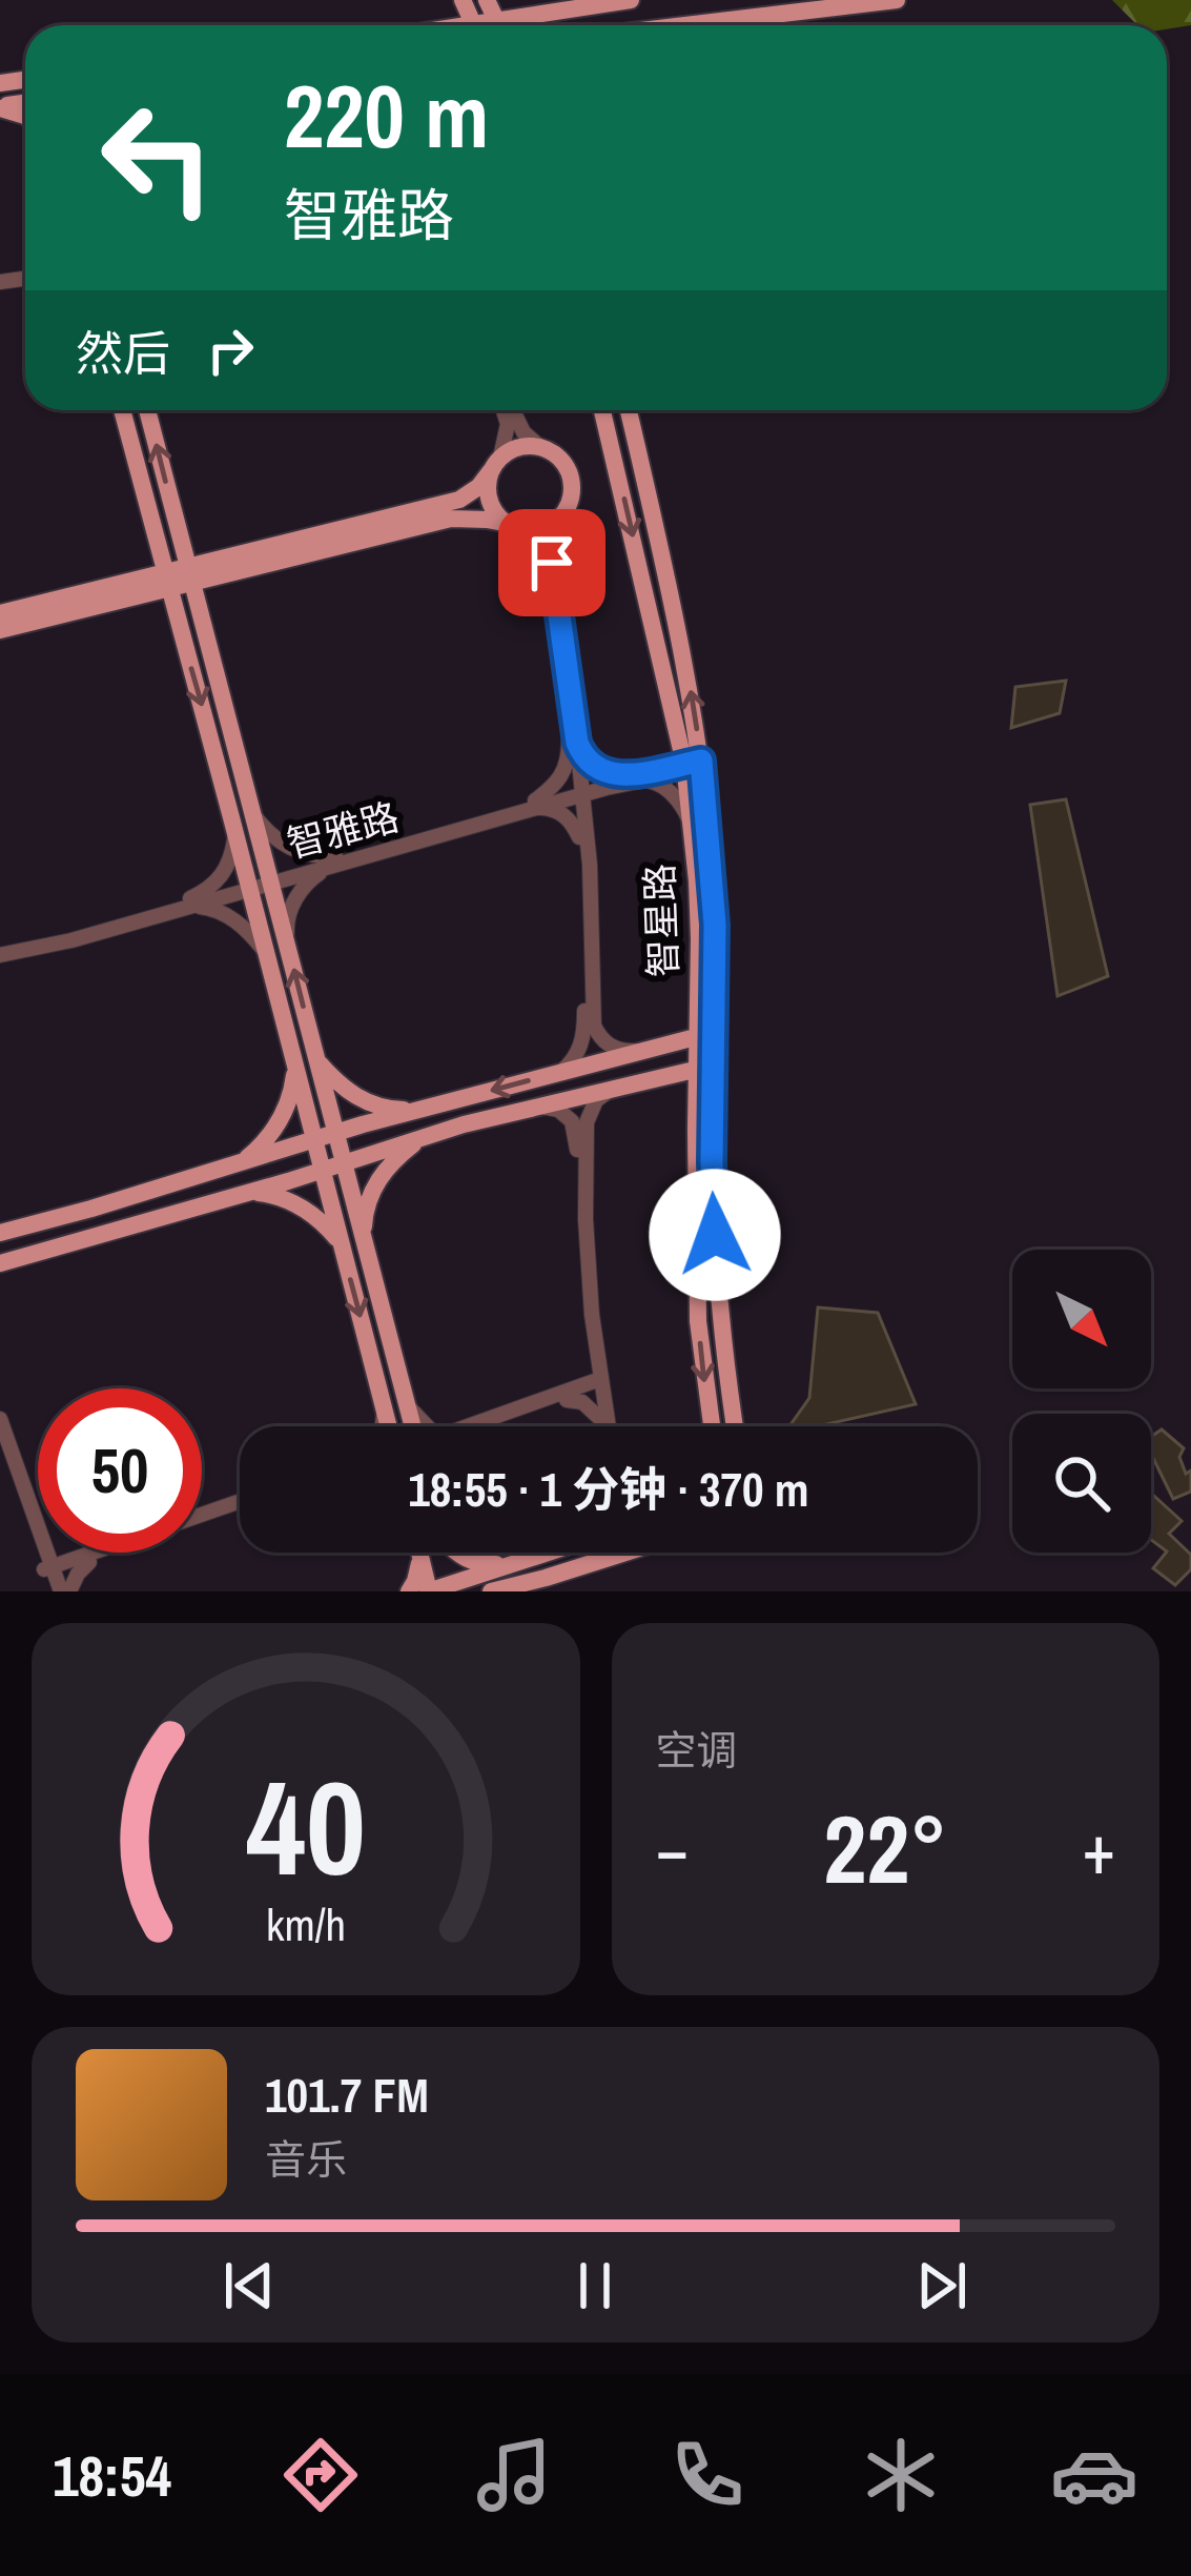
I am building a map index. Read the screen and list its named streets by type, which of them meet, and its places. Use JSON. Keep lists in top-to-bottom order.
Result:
{
  "streets": {
    "main road": ["智星路"],
    "street": ["智雅路"]
  },
  "crossings": [
    ["智雅路", "智星路"]
  ],
  "north": "bottom right",
  "page": {
    "turn": ["220 m", "智雅路"],
    "then": "然后",
    "limit": "50",
    "trip": "18:55 · 1 分钟 · 370 m",
    "tile": "空调",
    "heat": ["−", "22°", "+"],
    "song": ["101.7 FM", "音乐"],
    "tabs": "18:54",
    "gauge": ["40", "km/h"]
  }
}
